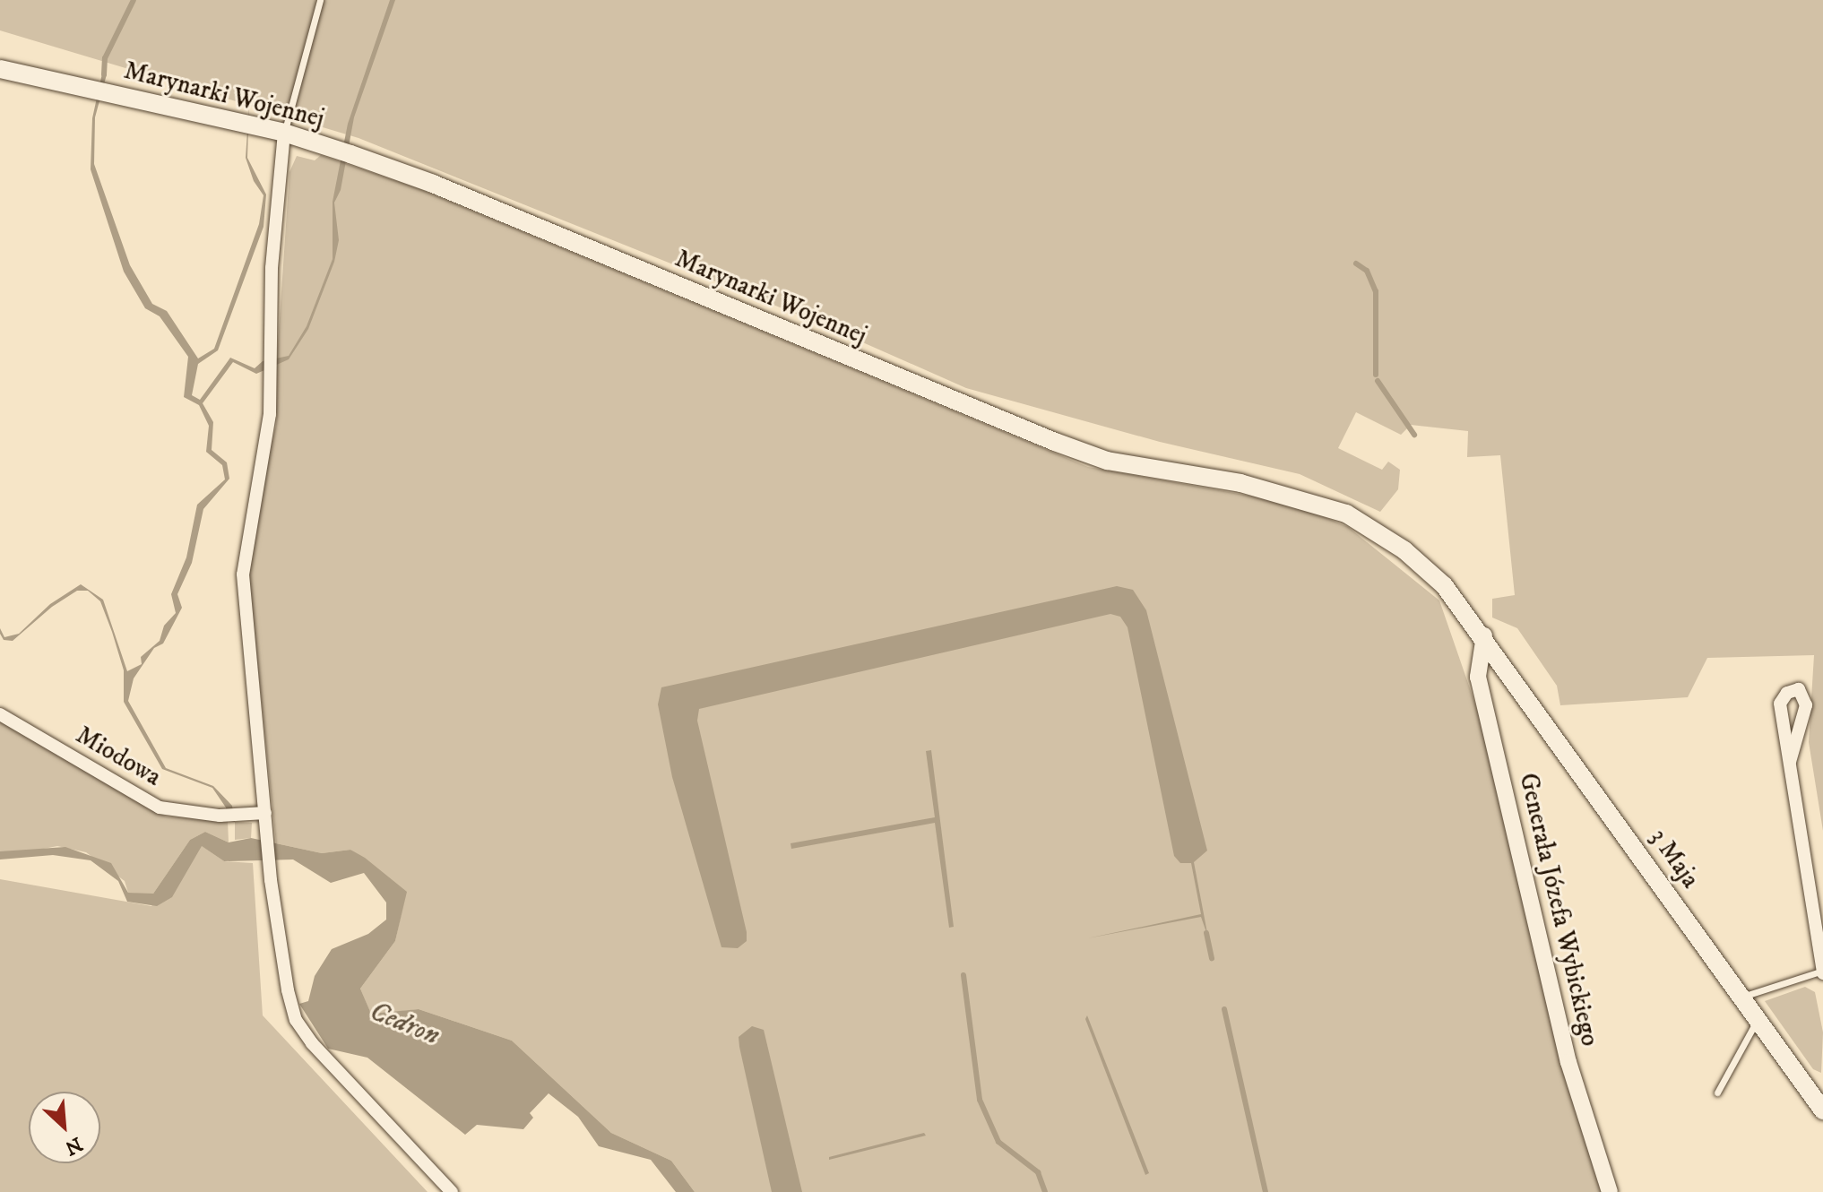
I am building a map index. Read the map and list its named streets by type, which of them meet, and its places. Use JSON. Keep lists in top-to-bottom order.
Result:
{
  "streets": {
    "main road": ["Marynarki Wojennej", "3 Maja"],
    "street": ["Miodowa", "Generała Józefa Wybickiego"]
  },
  "crossings": [
    ["Marynarki Wojennej", "3 Maja"],
    ["Marynarki Wojennej", "Generała Józefa Wybickiego"],
    ["3 Maja", "Generała Józefa Wybickiego"]
  ],
  "water": ["Cedron"],
  "north": "bottom right"
}
